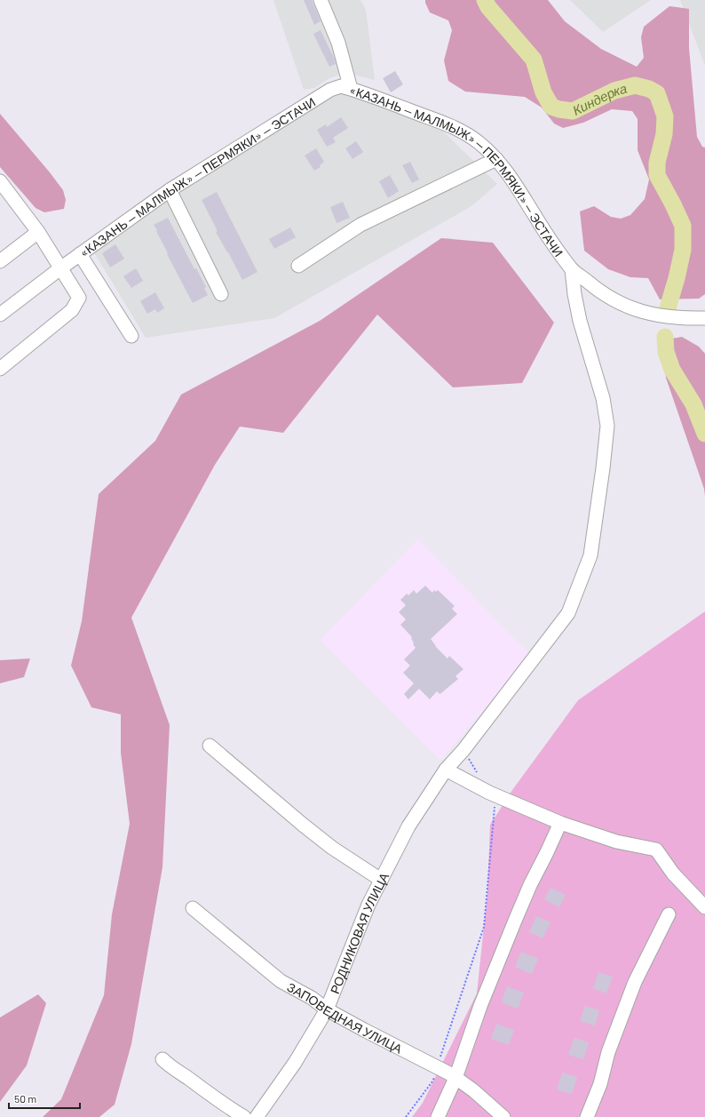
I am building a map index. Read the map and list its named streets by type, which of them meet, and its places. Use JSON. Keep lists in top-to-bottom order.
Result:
{
  "streets": {
    "street": ["«КАЗАНЬ — МАЛМЫЖ» — ПЕРМЯКИ» — ЭСТАЧИ", "РОДНИКОВАЯ УЛИЦА", "ЗАПОВЕДНАЯ УЛИЦА"]
  },
  "crossings": [
    ["«КАЗАНЬ — МАЛМЫЖ» — ПЕРМЯКИ» — ЭСТАЧИ", "РОДНИКОВАЯ УЛИЦА"],
    ["РОДНИКОВАЯ УЛИЦА", "ЗАПОВЕДНАЯ УЛИЦА"]
  ],
  "water": ["Киндерка"],
  "scale_bar": "50 m"
}
